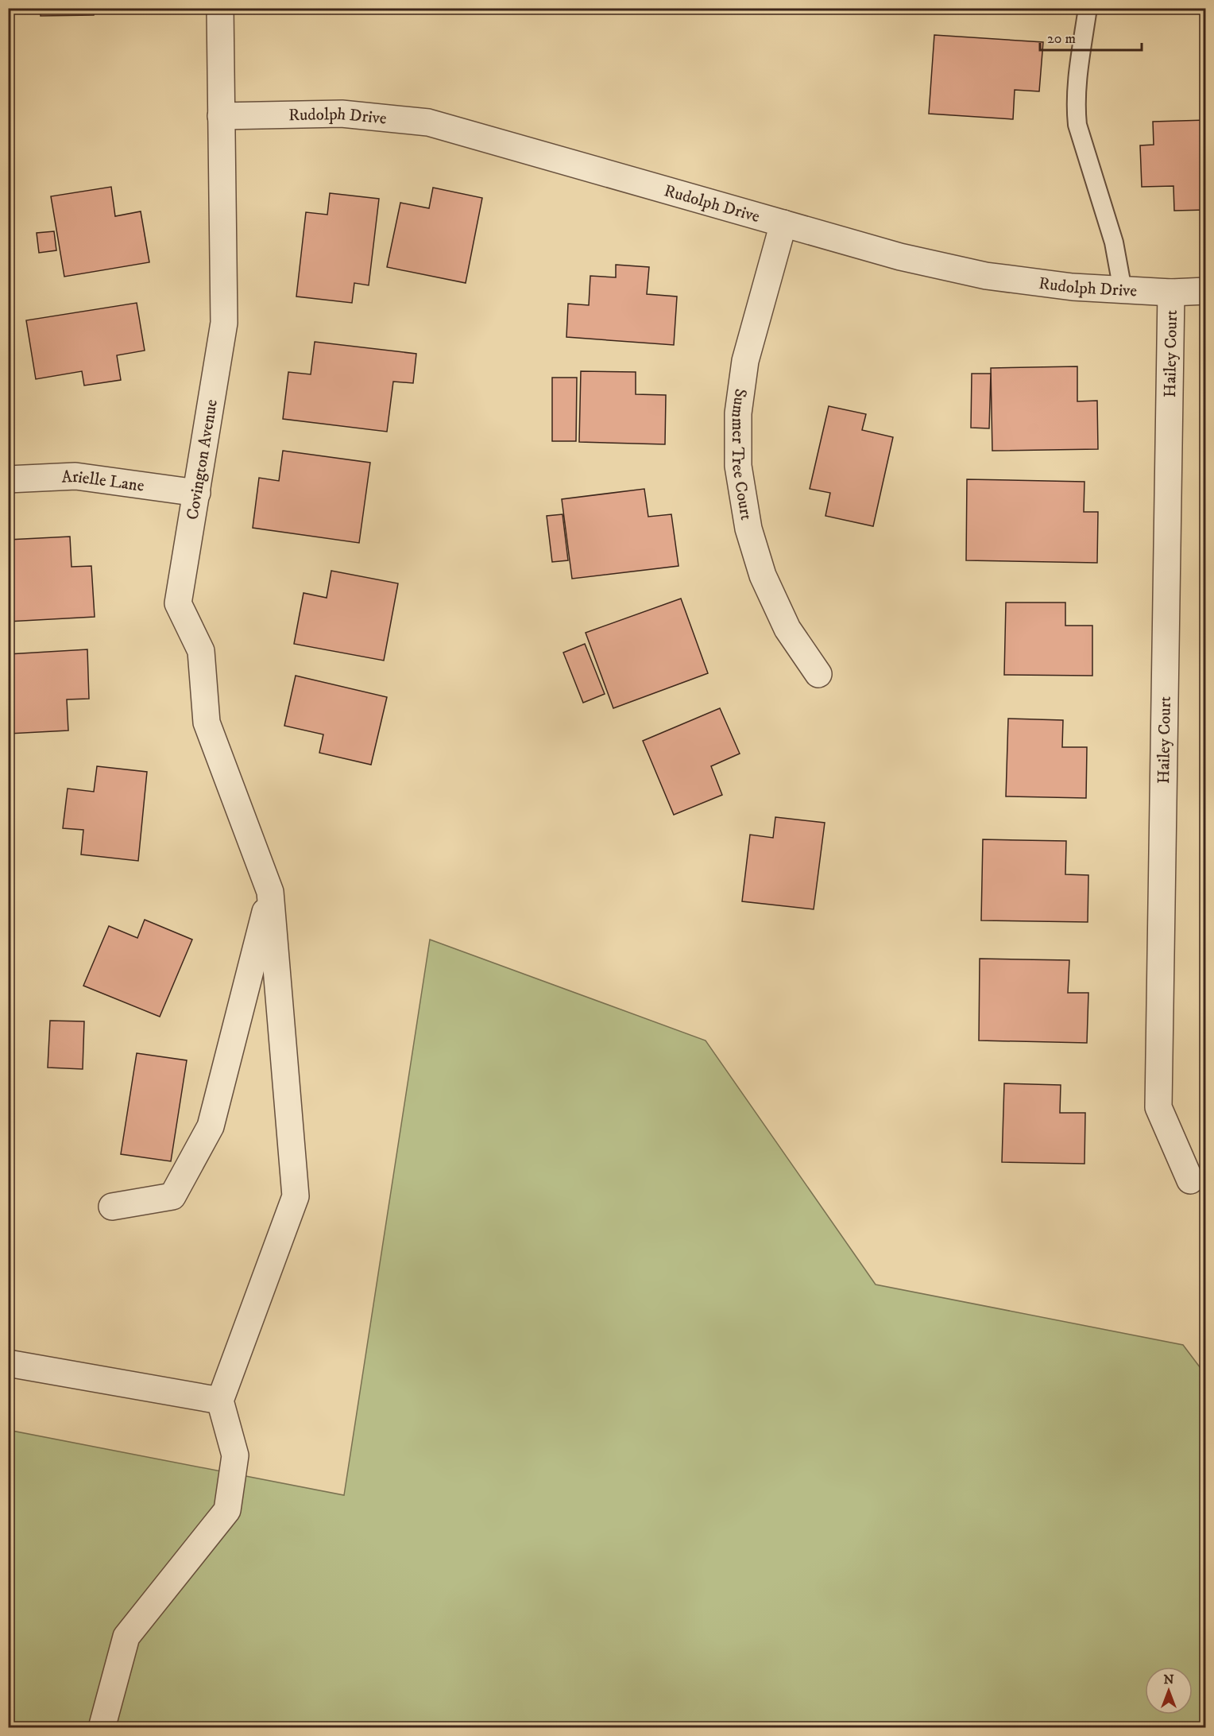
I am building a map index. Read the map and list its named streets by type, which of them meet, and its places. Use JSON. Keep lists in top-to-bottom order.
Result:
{
  "streets": {
    "street": [
      "Rudolph Drive",
      "Hailey Court",
      "Summer Tree Court",
      "Covington Avenue",
      "Arielle Lane"
    ]
  },
  "crossings": [
    ["Rudolph Drive", "Hailey Court"],
    ["Rudolph Drive", "Summer Tree Court"],
    ["Rudolph Drive", "Covington Avenue"],
    ["Covington Avenue", "Arielle Lane"]
  ],
  "scale_bar": "20 m",
  "north": "top"
}
